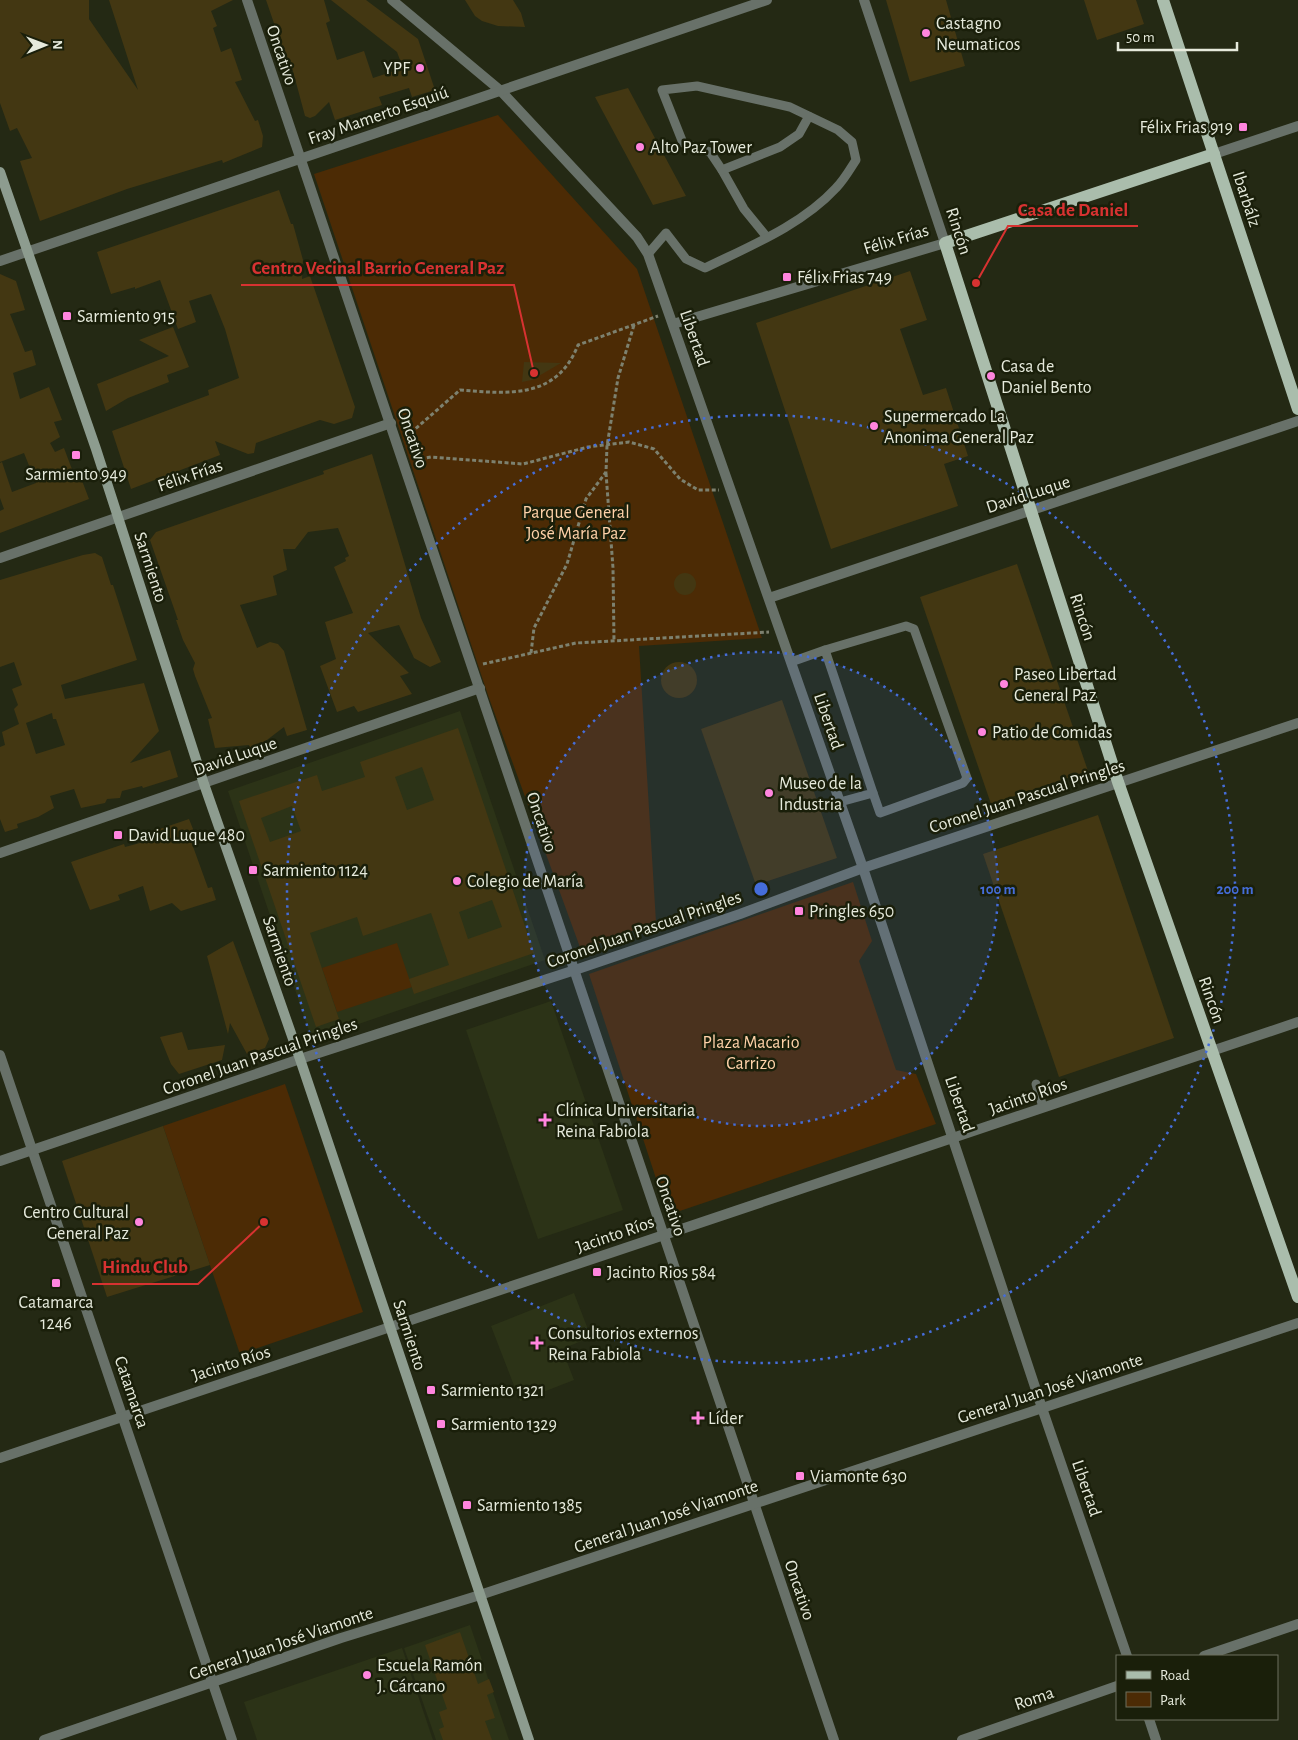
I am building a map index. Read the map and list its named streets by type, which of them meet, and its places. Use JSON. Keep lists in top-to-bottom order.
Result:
{
  "streets": {
    "main road": [
      "Ibarbálz",
      "Rincón",
      "Félix Frías",
      "Sarmiento"
    ],
    "street": [
      "Oncativo",
      "Fray Mamerto Esquiú",
      "Libertad",
      "David Luque",
      "Coronel Juan Pascual Pringles",
      "Jacinto Ríos",
      "General Juan José Viamonte",
      "Catamarca",
      "Roma"
    ]
  },
  "crossings": [
    ["Oncativo", "Fray Mamerto Esquiú"],
    ["Oncativo", "Félix Frías"],
    ["Oncativo", "David Luque"],
    ["Oncativo", "Coronel Juan Pascual Pringles"],
    ["Oncativo", "Jacinto Ríos"],
    ["Oncativo", "General Juan José Viamonte"],
    ["Fray Mamerto Esquiú", "Libertad"],
    ["Fray Mamerto Esquiú", "Sarmiento"],
    ["Ibarbálz", "Félix Frías"],
    ["Rincón", "Félix Frías"],
    ["Rincón", "David Luque"],
    ["Rincón", "Coronel Juan Pascual Pringles"],
    ["Rincón", "Jacinto Ríos"],
    ["Félix Frías", "Libertad"],
    ["Félix Frías", "Sarmiento"],
    ["Libertad", "David Luque"],
    ["Libertad", "Coronel Juan Pascual Pringles"],
    ["Libertad", "Jacinto Ríos"],
    ["Libertad", "General Juan José Viamonte"],
    ["David Luque", "Sarmiento"],
    ["Sarmiento", "Coronel Juan Pascual Pringles"],
    ["Sarmiento", "Jacinto Ríos"],
    ["Sarmiento", "General Juan José Viamonte"],
    ["Coronel Juan Pascual Pringles", "Catamarca"],
    ["Jacinto Ríos", "Catamarca"],
    ["General Juan José Viamonte", "Catamarca"]
  ],
  "parks": ["Parque General José María Paz", "Plaza Macario Carrizo"],
  "places": {
    "other": [
      "Castagno Neumaticos",
      "YPF",
      "Alto Paz Tower",
      "Casa de Daniel",
      "Centro Vecinal Barrio General Paz",
      "Casa de Daniel Bento",
      "Supermercado La Anonima General Paz",
      "Paseo Libertad General Paz",
      "Patio de Comidas",
      "Museo de la Industria",
      "Colegio de María",
      "Centro Cultural General Paz",
      "Hindu Club",
      "Escuela Ramón J. Cárcano"
    ],
    "transit": [
      "Félix Frias 919",
      "Félix Frias 749",
      "Sarmiento 915",
      "Sarmiento 949",
      "David Luque 480",
      "Sarmiento 1124",
      "Pringles 650",
      "Jacinto Rios 584",
      "Catamarca 1246",
      "Sarmiento 1321",
      "Sarmiento 1329",
      "Viamonte 630",
      "Sarmiento 1385"
    ],
    "health": ["Clínica Universitaria Reina Fabiola", "Consultorios externos Reina Fabiola", "Líder"]
  },
  "legend": ["Road", "Park"],
  "scale_bar": "50 m",
  "north": "right",
  "rings": ["100 m", "200 m"]
}
